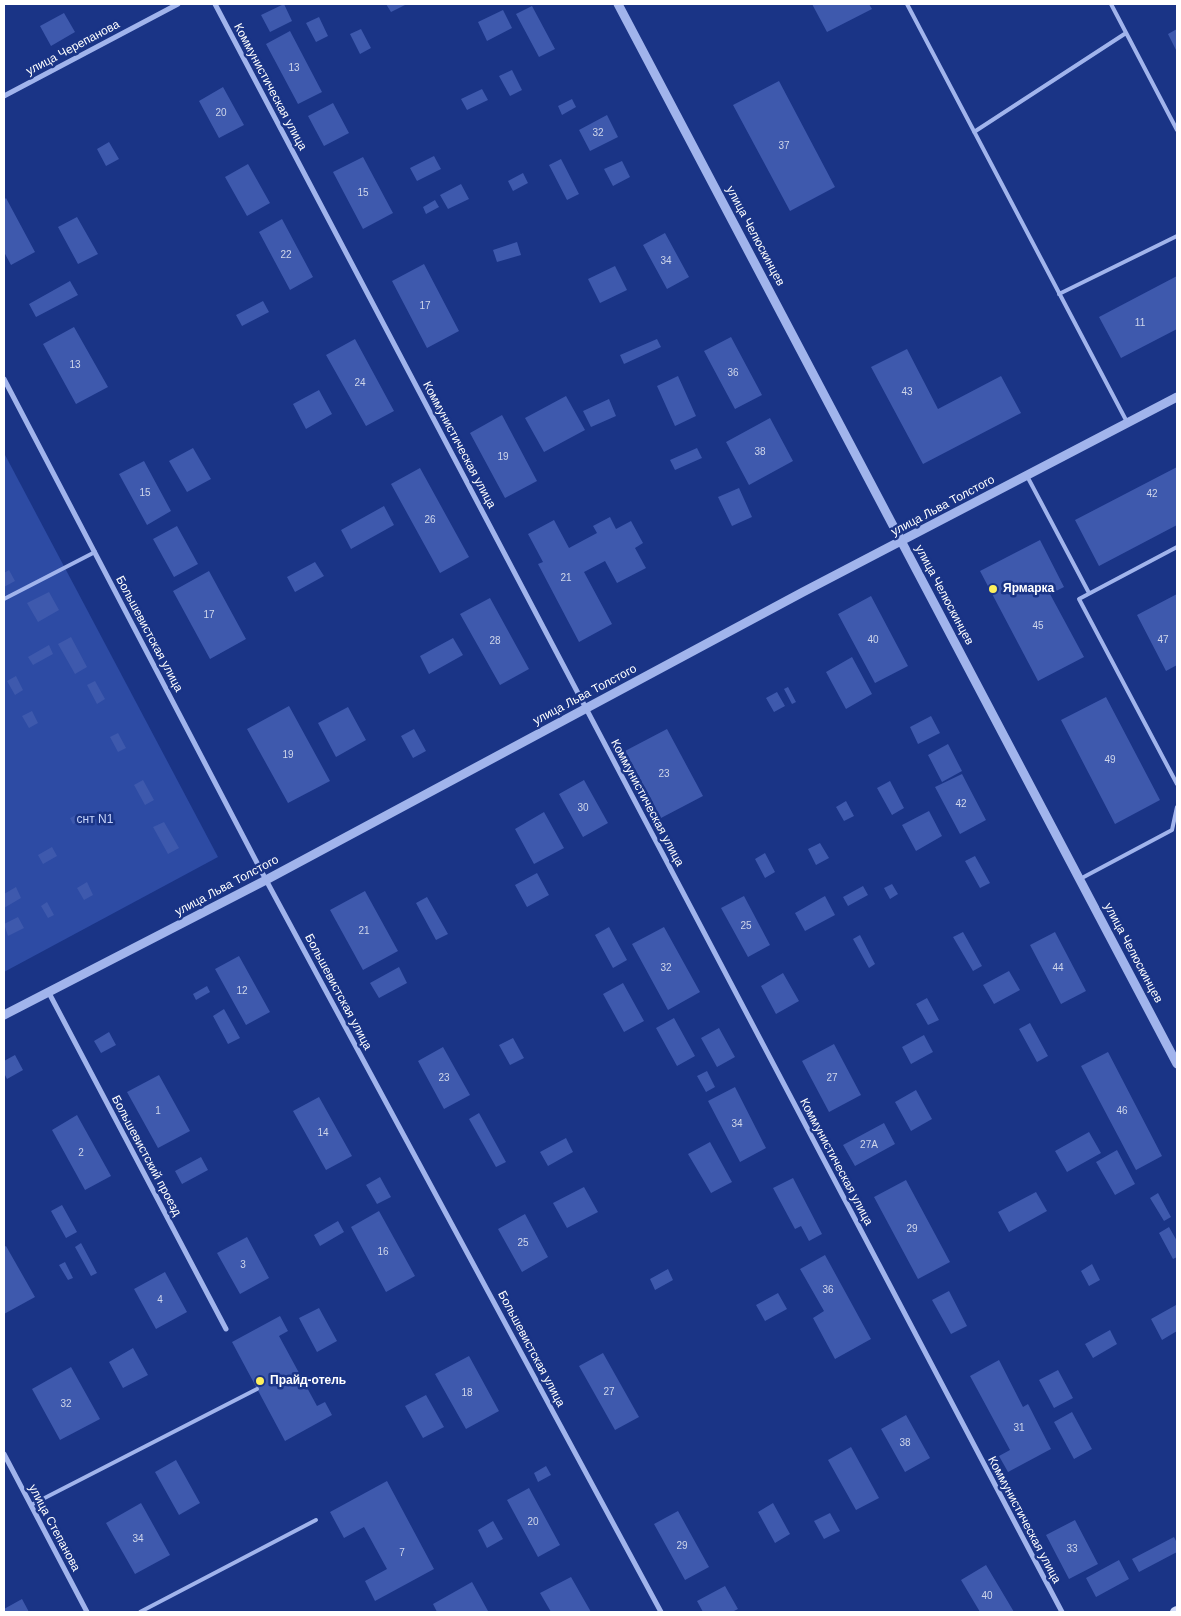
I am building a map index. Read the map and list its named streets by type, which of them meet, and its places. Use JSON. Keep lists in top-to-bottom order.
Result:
{
  "streets": {
    "street": [
      "улица Черепанова",
      "Коммунистическая улица",
      "улица Челюскинцев",
      "улица Льва Толстого",
      "Большевистская улица",
      "Большевистский проезд",
      "улица Степанова"
    ]
  },
  "crossings": [
    ["Коммунистическая улица", "улица Льва Толстого"],
    ["улица Челюскинцев", "улица Льва Толстого"],
    ["улица Льва Толстого", "Большевистская улица"],
    ["улица Льва Толстого", "Большевистский проезд"]
  ],
  "parks": ["снт N1"],
  "places": ["Ярмарка", "Прайд-отель"],
  "house_numbers": [
    "13",
    "20",
    "32",
    "37",
    "15",
    "22",
    "34",
    "17",
    "11",
    "13",
    "36",
    "24",
    "43",
    "38",
    "19",
    "15",
    "42",
    "26",
    "21",
    "17",
    "45",
    "40",
    "47",
    "28",
    "19",
    "49",
    "23",
    "42",
    "30",
    "25",
    "21",
    "32",
    "44",
    "12",
    "23",
    "27",
    "1",
    "46",
    "34",
    "14",
    "27А",
    "2",
    "29",
    "25",
    "16",
    "3",
    "36",
    "4",
    "27",
    "18",
    "32",
    "31",
    "38",
    "20",
    "34",
    "29",
    "33",
    "7",
    "40"
  ]
}
